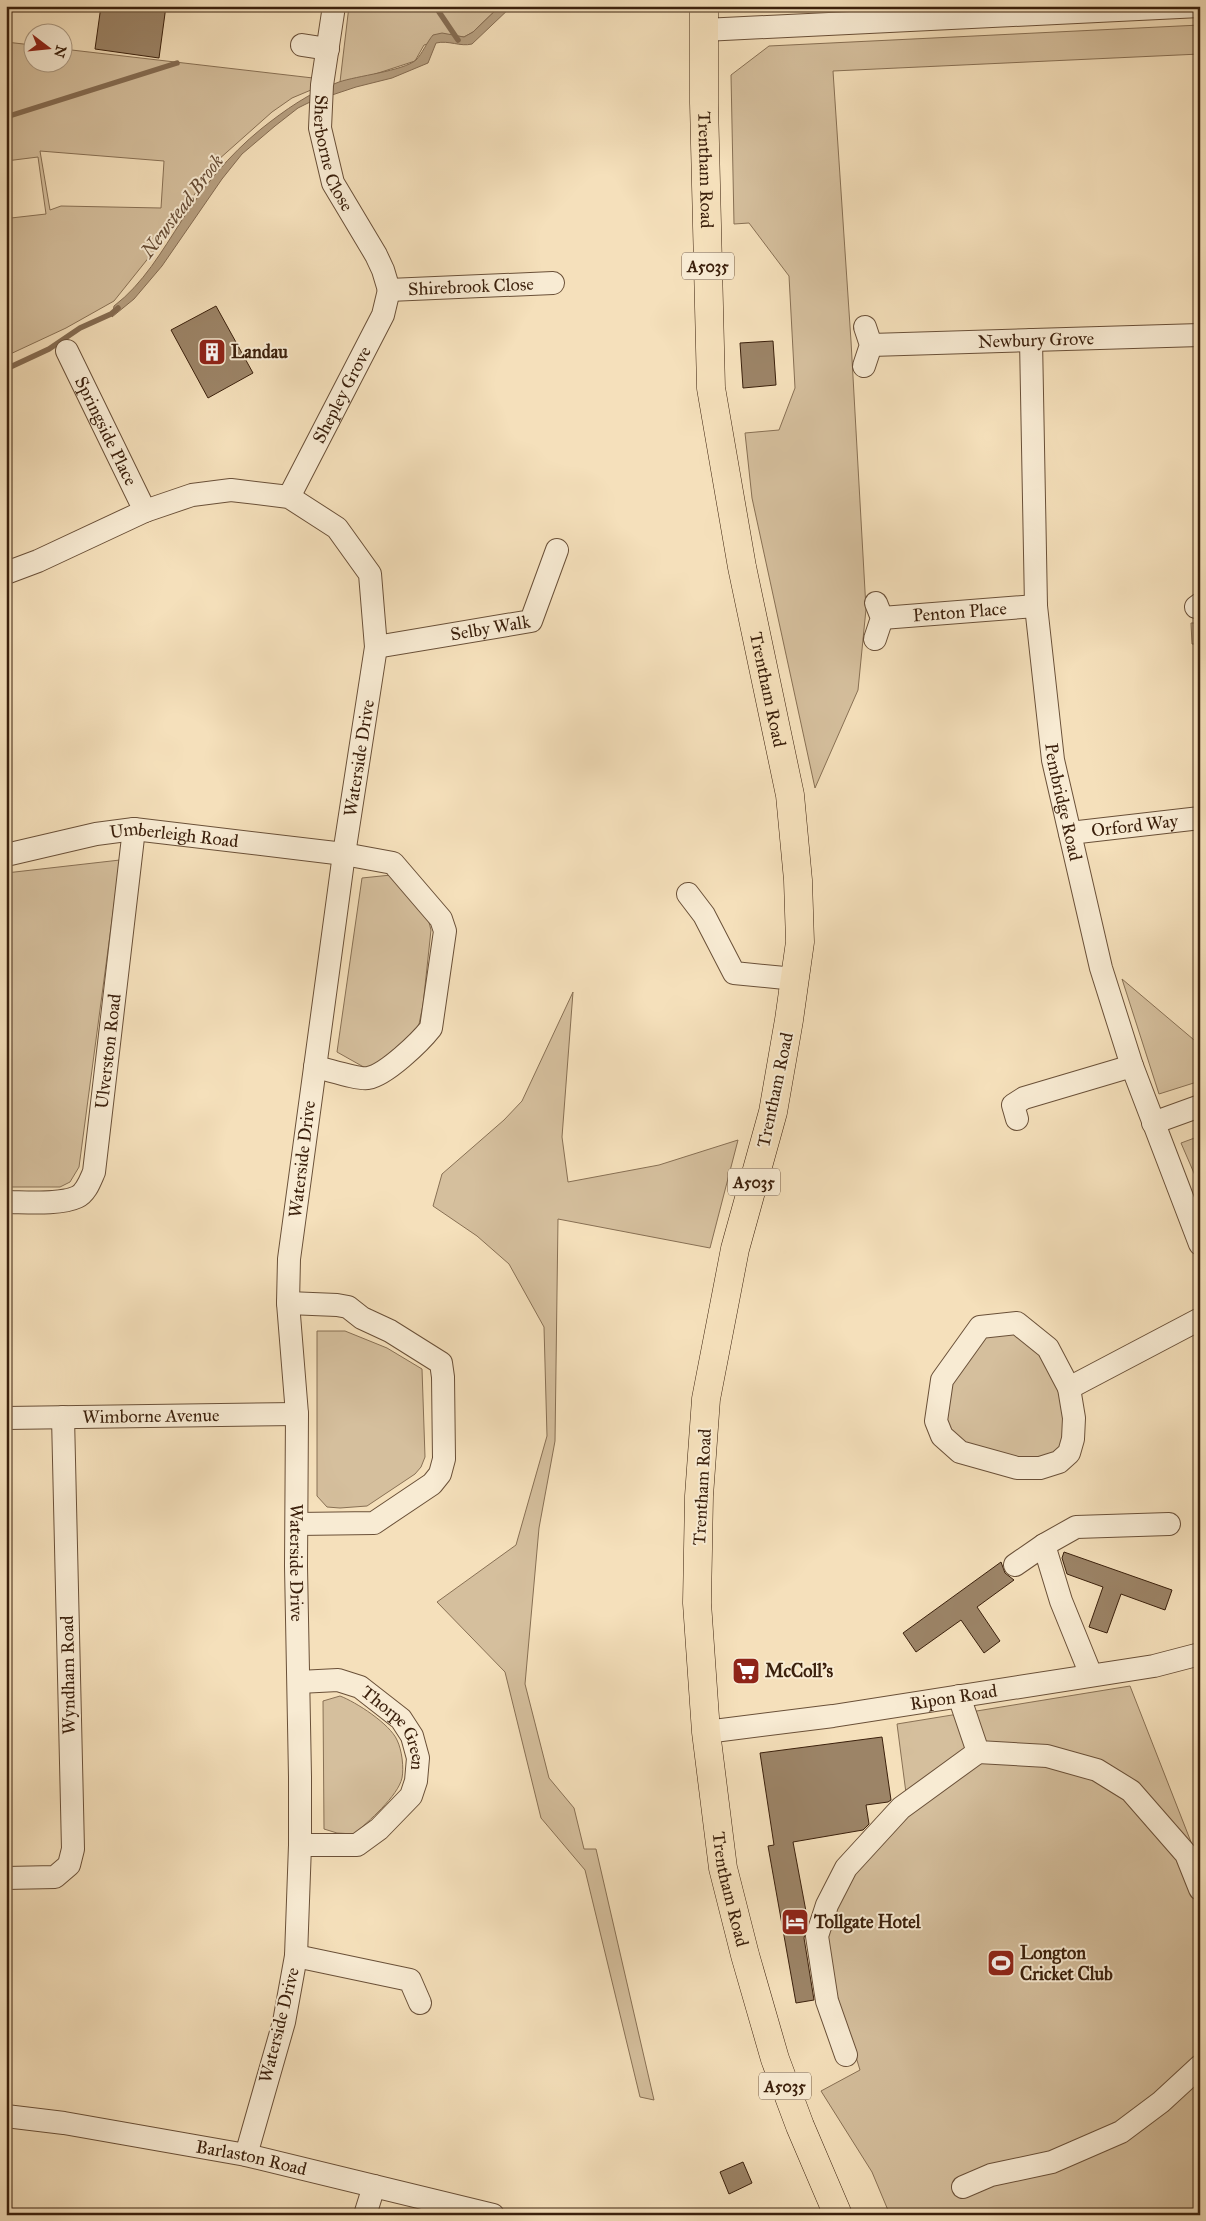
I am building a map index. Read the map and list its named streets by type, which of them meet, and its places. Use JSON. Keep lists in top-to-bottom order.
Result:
{
  "streets": {
    "main road": ["Trentham Road", "A5035"],
    "street": [
      "Sherborne Close",
      "Shirebrook Close",
      "Newbury Grove",
      "Shepley Grove",
      "Springside Place",
      "Penton Place",
      "Selby Walk",
      "Waterside Drive",
      "Pembridge Road",
      "Orford Way",
      "Umberleigh Road",
      "Ulverston Road",
      "Wimborne Avenue",
      "Wyndham Road",
      "Ripon Road",
      "Thorpe Green",
      "Barlaston Road"
    ]
  },
  "crossings": [
    ["Sherborne Close", "Shirebrook Close"],
    ["Sherborne Close", "Shepley Grove"],
    ["Trentham Road", "Ripon Road"],
    ["Shirebrook Close", "Shepley Grove"],
    ["Newbury Grove", "Pembridge Road"],
    ["Shepley Grove", "Waterside Drive"],
    ["Springside Place", "Waterside Drive"],
    ["Penton Place", "Pembridge Road"],
    ["Selby Walk", "Waterside Drive"],
    ["Waterside Drive", "Umberleigh Road"],
    ["Waterside Drive", "Wimborne Avenue"],
    ["Waterside Drive", "Thorpe Green"],
    ["Waterside Drive", "Barlaston Road"],
    ["Pembridge Road", "Orford Way"],
    ["Umberleigh Road", "Ulverston Road"],
    ["Wimborne Avenue", "Wyndham Road"]
  ],
  "water": ["Newstead Brook"],
  "places": {
    "building": ["Landau"],
    "supermarket": ["McColl's"],
    "hotel": ["Tollgate Hotel"],
    "sports": ["Longton Cricket Club"]
  },
  "north": "right"
}
